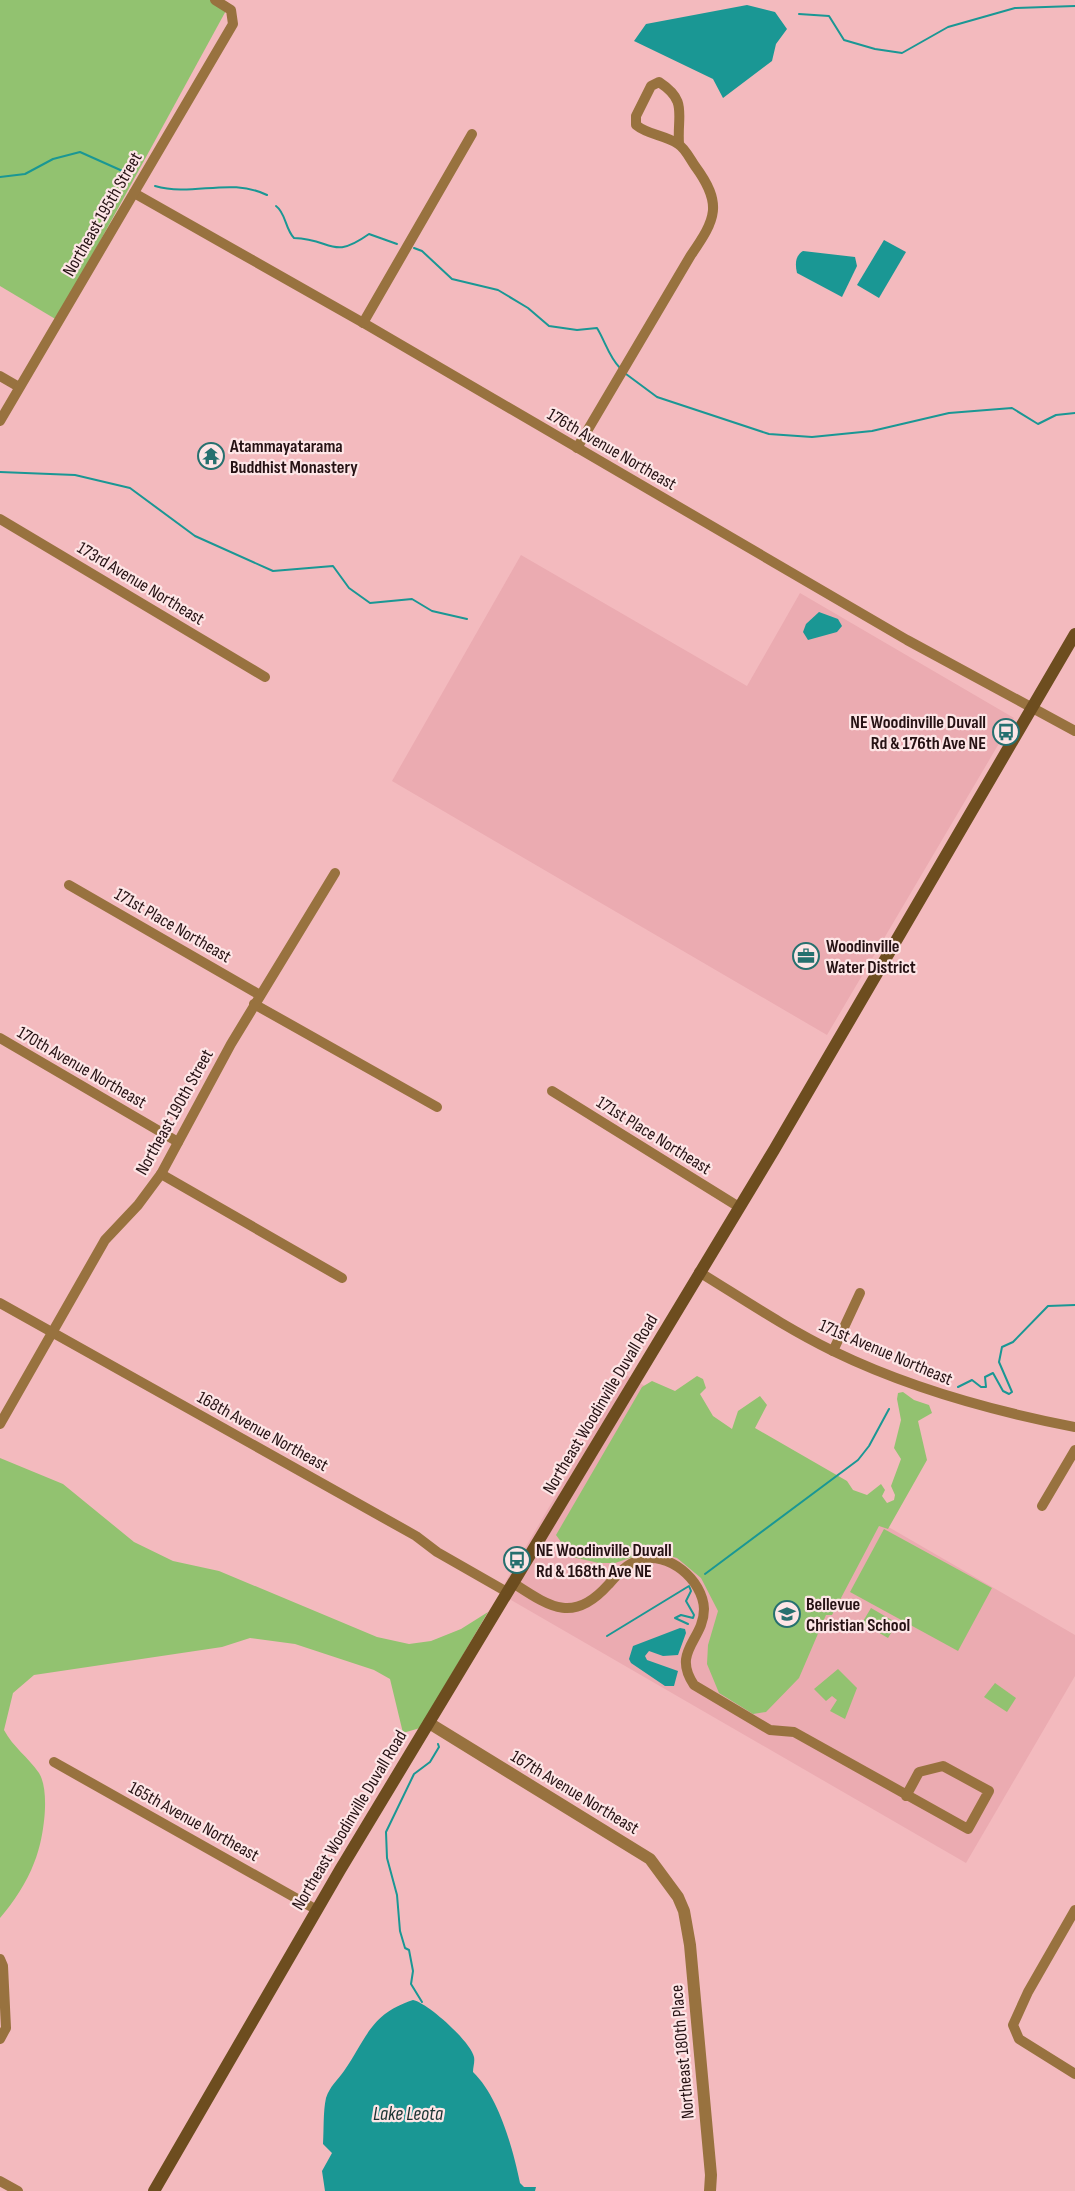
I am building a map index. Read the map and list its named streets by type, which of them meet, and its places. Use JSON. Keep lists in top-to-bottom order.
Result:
{
  "streets": {
    "main road": ["Northeast Woodinville Duvall Road"],
    "street": [
      "Northeast 195th Street",
      "176th Avenue Northeast",
      "173rd Avenue Northeast",
      "171st Place Northeast",
      "170th Avenue Northeast",
      "Northeast 190th Street",
      "171st Avenue Northeast",
      "168th Avenue Northeast",
      "167th Avenue Northeast",
      "165th Avenue Northeast",
      "Northeast 180th Place"
    ]
  },
  "crossings": [
    ["Northeast 195th Street", "176th Avenue Northeast"],
    ["176th Avenue Northeast", "Northeast Woodinville Duvall Road"],
    ["171st Place Northeast", "Northeast 190th Street"],
    ["171st Place Northeast", "Northeast Woodinville Duvall Road"],
    ["170th Avenue Northeast", "Northeast 190th Street"],
    ["Northeast 190th Street", "168th Avenue Northeast"],
    ["171st Avenue Northeast", "Northeast Woodinville Duvall Road"],
    ["Northeast Woodinville Duvall Road", "168th Avenue Northeast"],
    ["Northeast Woodinville Duvall Road", "167th Avenue Northeast"],
    ["Northeast Woodinville Duvall Road", "165th Avenue Northeast"],
    ["167th Avenue Northeast", "Northeast 180th Place"]
  ],
  "water": ["Lake Leota"],
  "places": {
    "temple": ["Atammayatarama Buddhist Monastery"],
    "bus stop": ["NE Woodinville Duvall Rd & 176th Ave NE", "NE Woodinville Duvall Rd & 168th Ave NE"],
    "office": ["Woodinville Water District"],
    "school or university": ["Bellevue Christian School"]
  }
}
